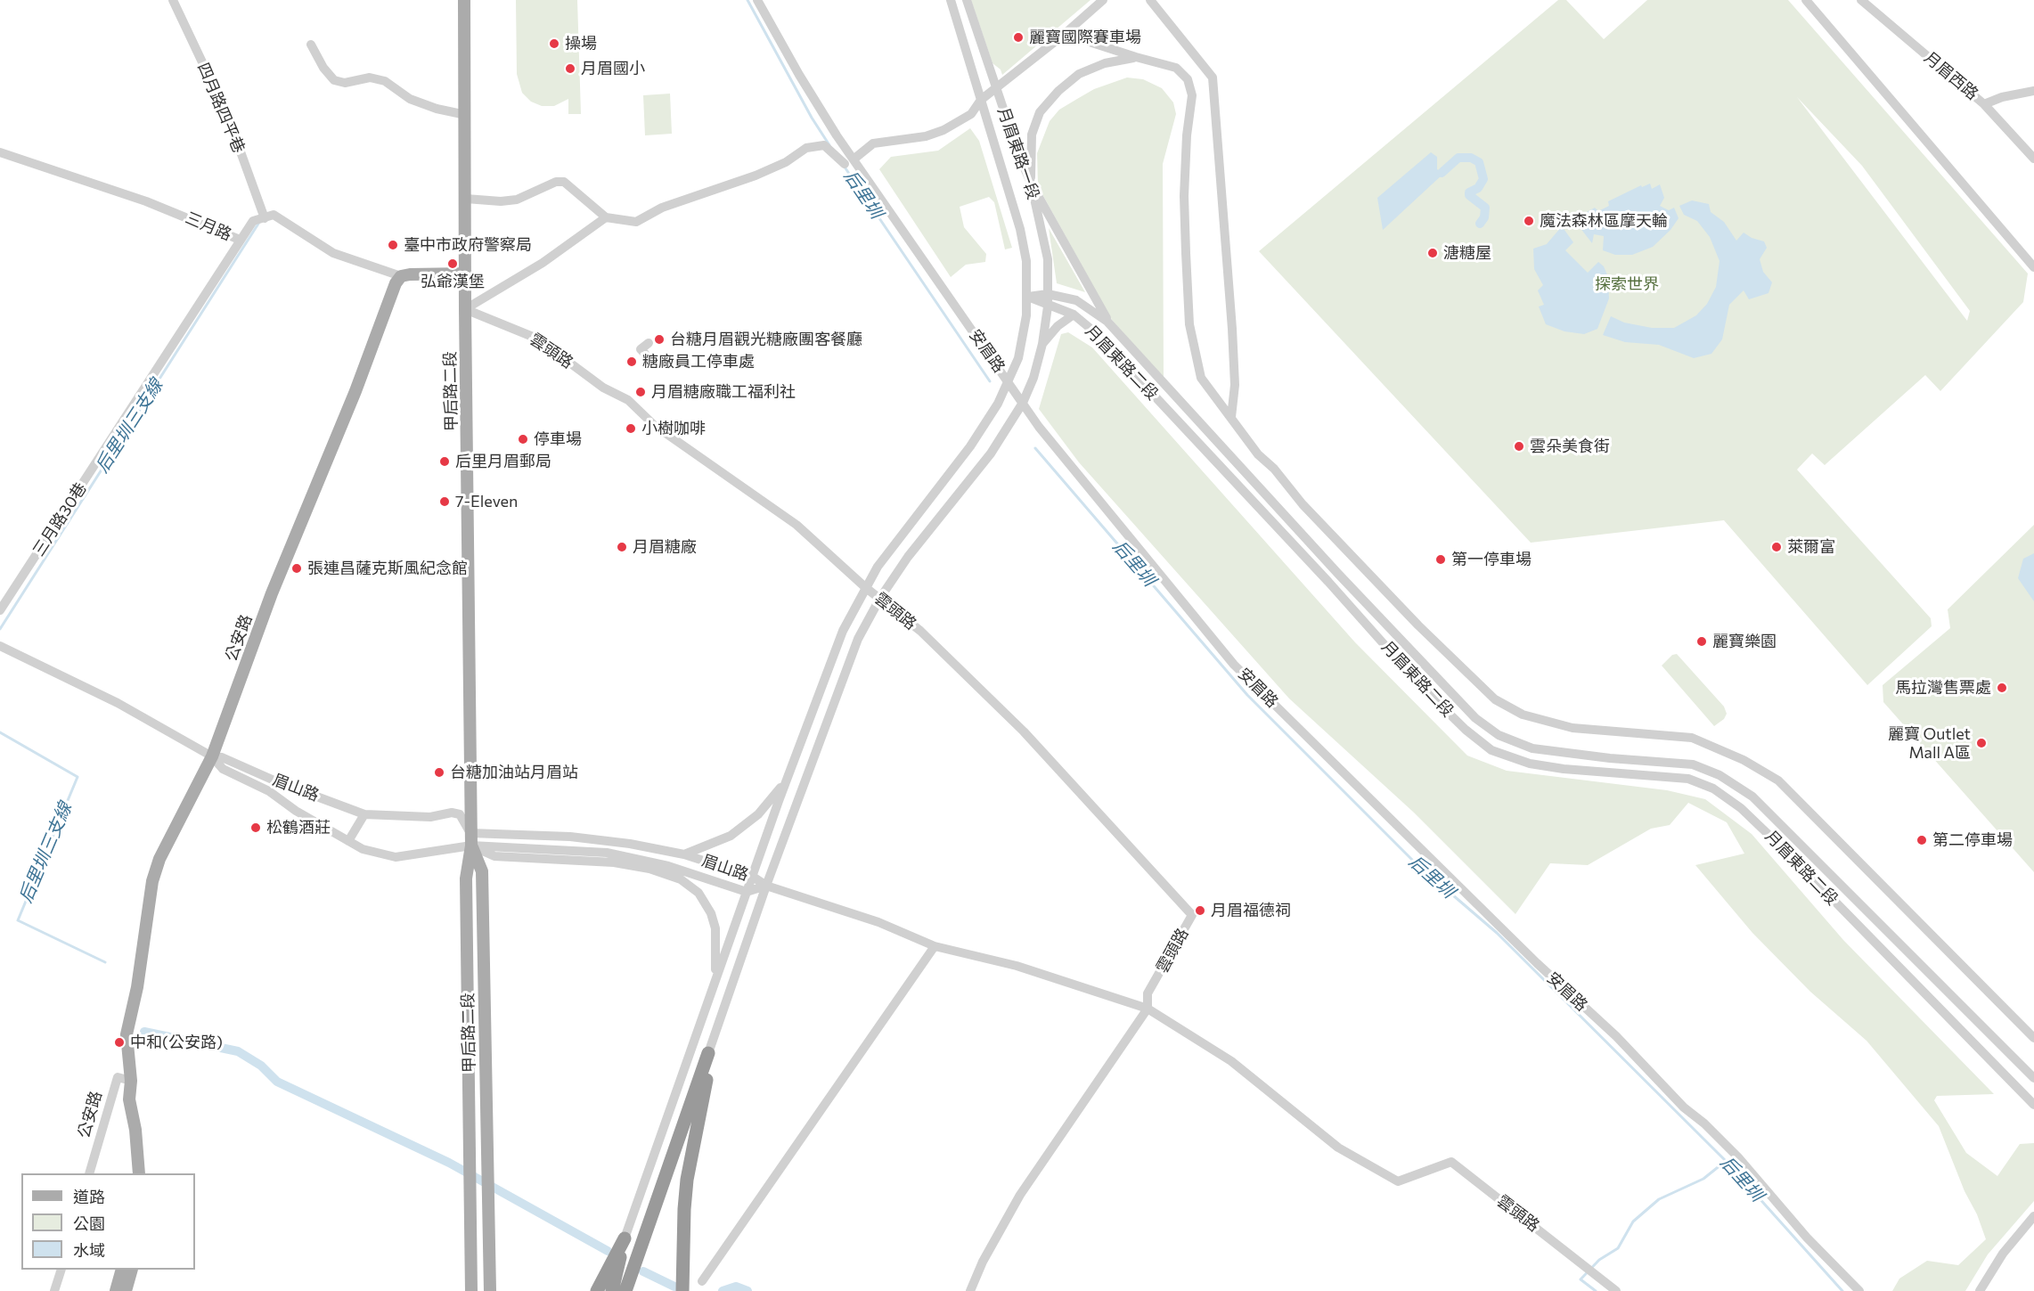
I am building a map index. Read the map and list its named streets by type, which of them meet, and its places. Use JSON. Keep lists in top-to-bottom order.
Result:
{
  "streets": {
    "main road": ["甲后路二段", "公安路"],
    "street": [
      "月眉西路",
      "四月路四平巷",
      "月眉東路一段",
      "三月路",
      "雲頭路",
      "安眉路",
      "月眉東路二段",
      "三月路30巷",
      "眉山路"
    ]
  },
  "crossings": [
    ["四月路四平巷", "三月路"],
    ["月眉東路一段", "雲頭路"],
    ["月眉東路一段", "安眉路"],
    ["月眉東路一段", "月眉東路二段"],
    ["月眉東路一段", "眉山路"],
    ["三月路", "三月路30巷"],
    ["雲頭路", "甲后路二段"],
    ["雲頭路", "眉山路"],
    ["甲后路二段", "眉山路"],
    ["公安路", "眉山路"]
  ],
  "water": ["后里圳", "后里圳三支線"],
  "parks": ["探索世界"],
  "places": [
    "麗寶國際賽車場",
    "操場",
    "月眉國小",
    "魔法森林區摩天輪",
    "臺中市政府警察局",
    "溏糖屋",
    "弘爺漢堡",
    "台糖月眉觀光糖廠團客餐廳",
    "糖廠員工停車處",
    "月眉糖廠職工福利社",
    "小樹咖啡",
    "停車場",
    "雲朵美食街",
    "后里月眉郵局",
    "7-Eleven",
    "月眉糖廠",
    "萊爾富",
    "第一停車場",
    "張連昌薩克斯風紀念館",
    "麗寶樂園",
    "馬拉灣售票處",
    "麗寶 Outlet Mall A區",
    "台糖加油站月眉站",
    "松鶴酒莊",
    "第二停車場",
    "月眉福德祠",
    "中和(公安路)"
  ],
  "legend": ["道路", "公園", "水域"]
}
